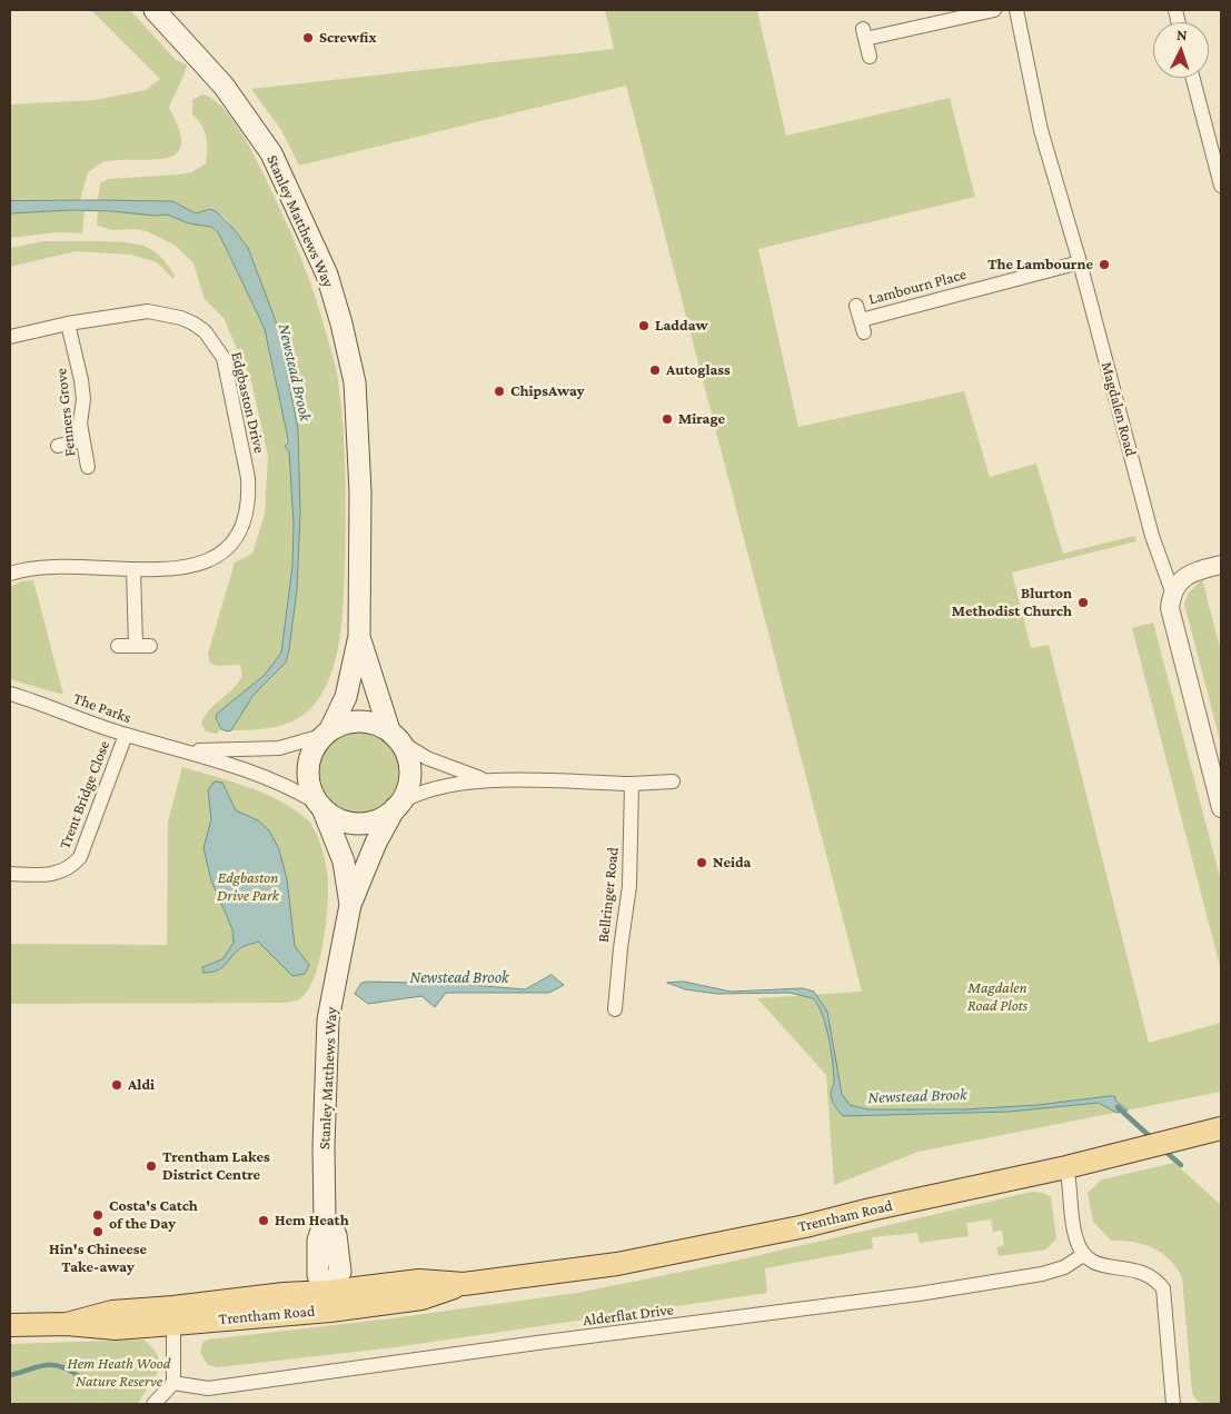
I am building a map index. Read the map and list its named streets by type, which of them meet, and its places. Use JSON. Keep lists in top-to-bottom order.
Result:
{
  "streets": {
    "main road": ["Stanley Matthews Way", "Trentham Road"],
    "street": [
      "Lambourn Place",
      "Edgbaston Drive",
      "Magdalen Road",
      "Fenners Grove",
      "The Parks",
      "Trent Bridge Close",
      "Bellringer Road",
      "Alderflat Drive"
    ]
  },
  "crossings": [
    ["Stanley Matthews Way", "The Parks"],
    ["Stanley Matthews Way", "Trentham Road"],
    ["Lambourn Place", "Magdalen Road"],
    ["Edgbaston Drive", "Fenners Grove"],
    ["The Parks", "Trent Bridge Close"]
  ],
  "water": ["Newstead Brook"],
  "parks": ["Edgbaston Drive Park", "Magdalen Road Plots", "Hem Heath Wood Nature Reserve"],
  "places": [
    "Screwfix",
    "The Lambourne",
    "Laddaw",
    "Autoglass",
    "ChipsAway",
    "Mirage",
    "Blurton Methodist Church",
    "Neida",
    "Aldi",
    "Trentham Lakes District Centre",
    "Costa's Catch of the Day",
    "Hem Heath",
    "Hin's Chineese Take-away"
  ],
  "north": "top"
}
